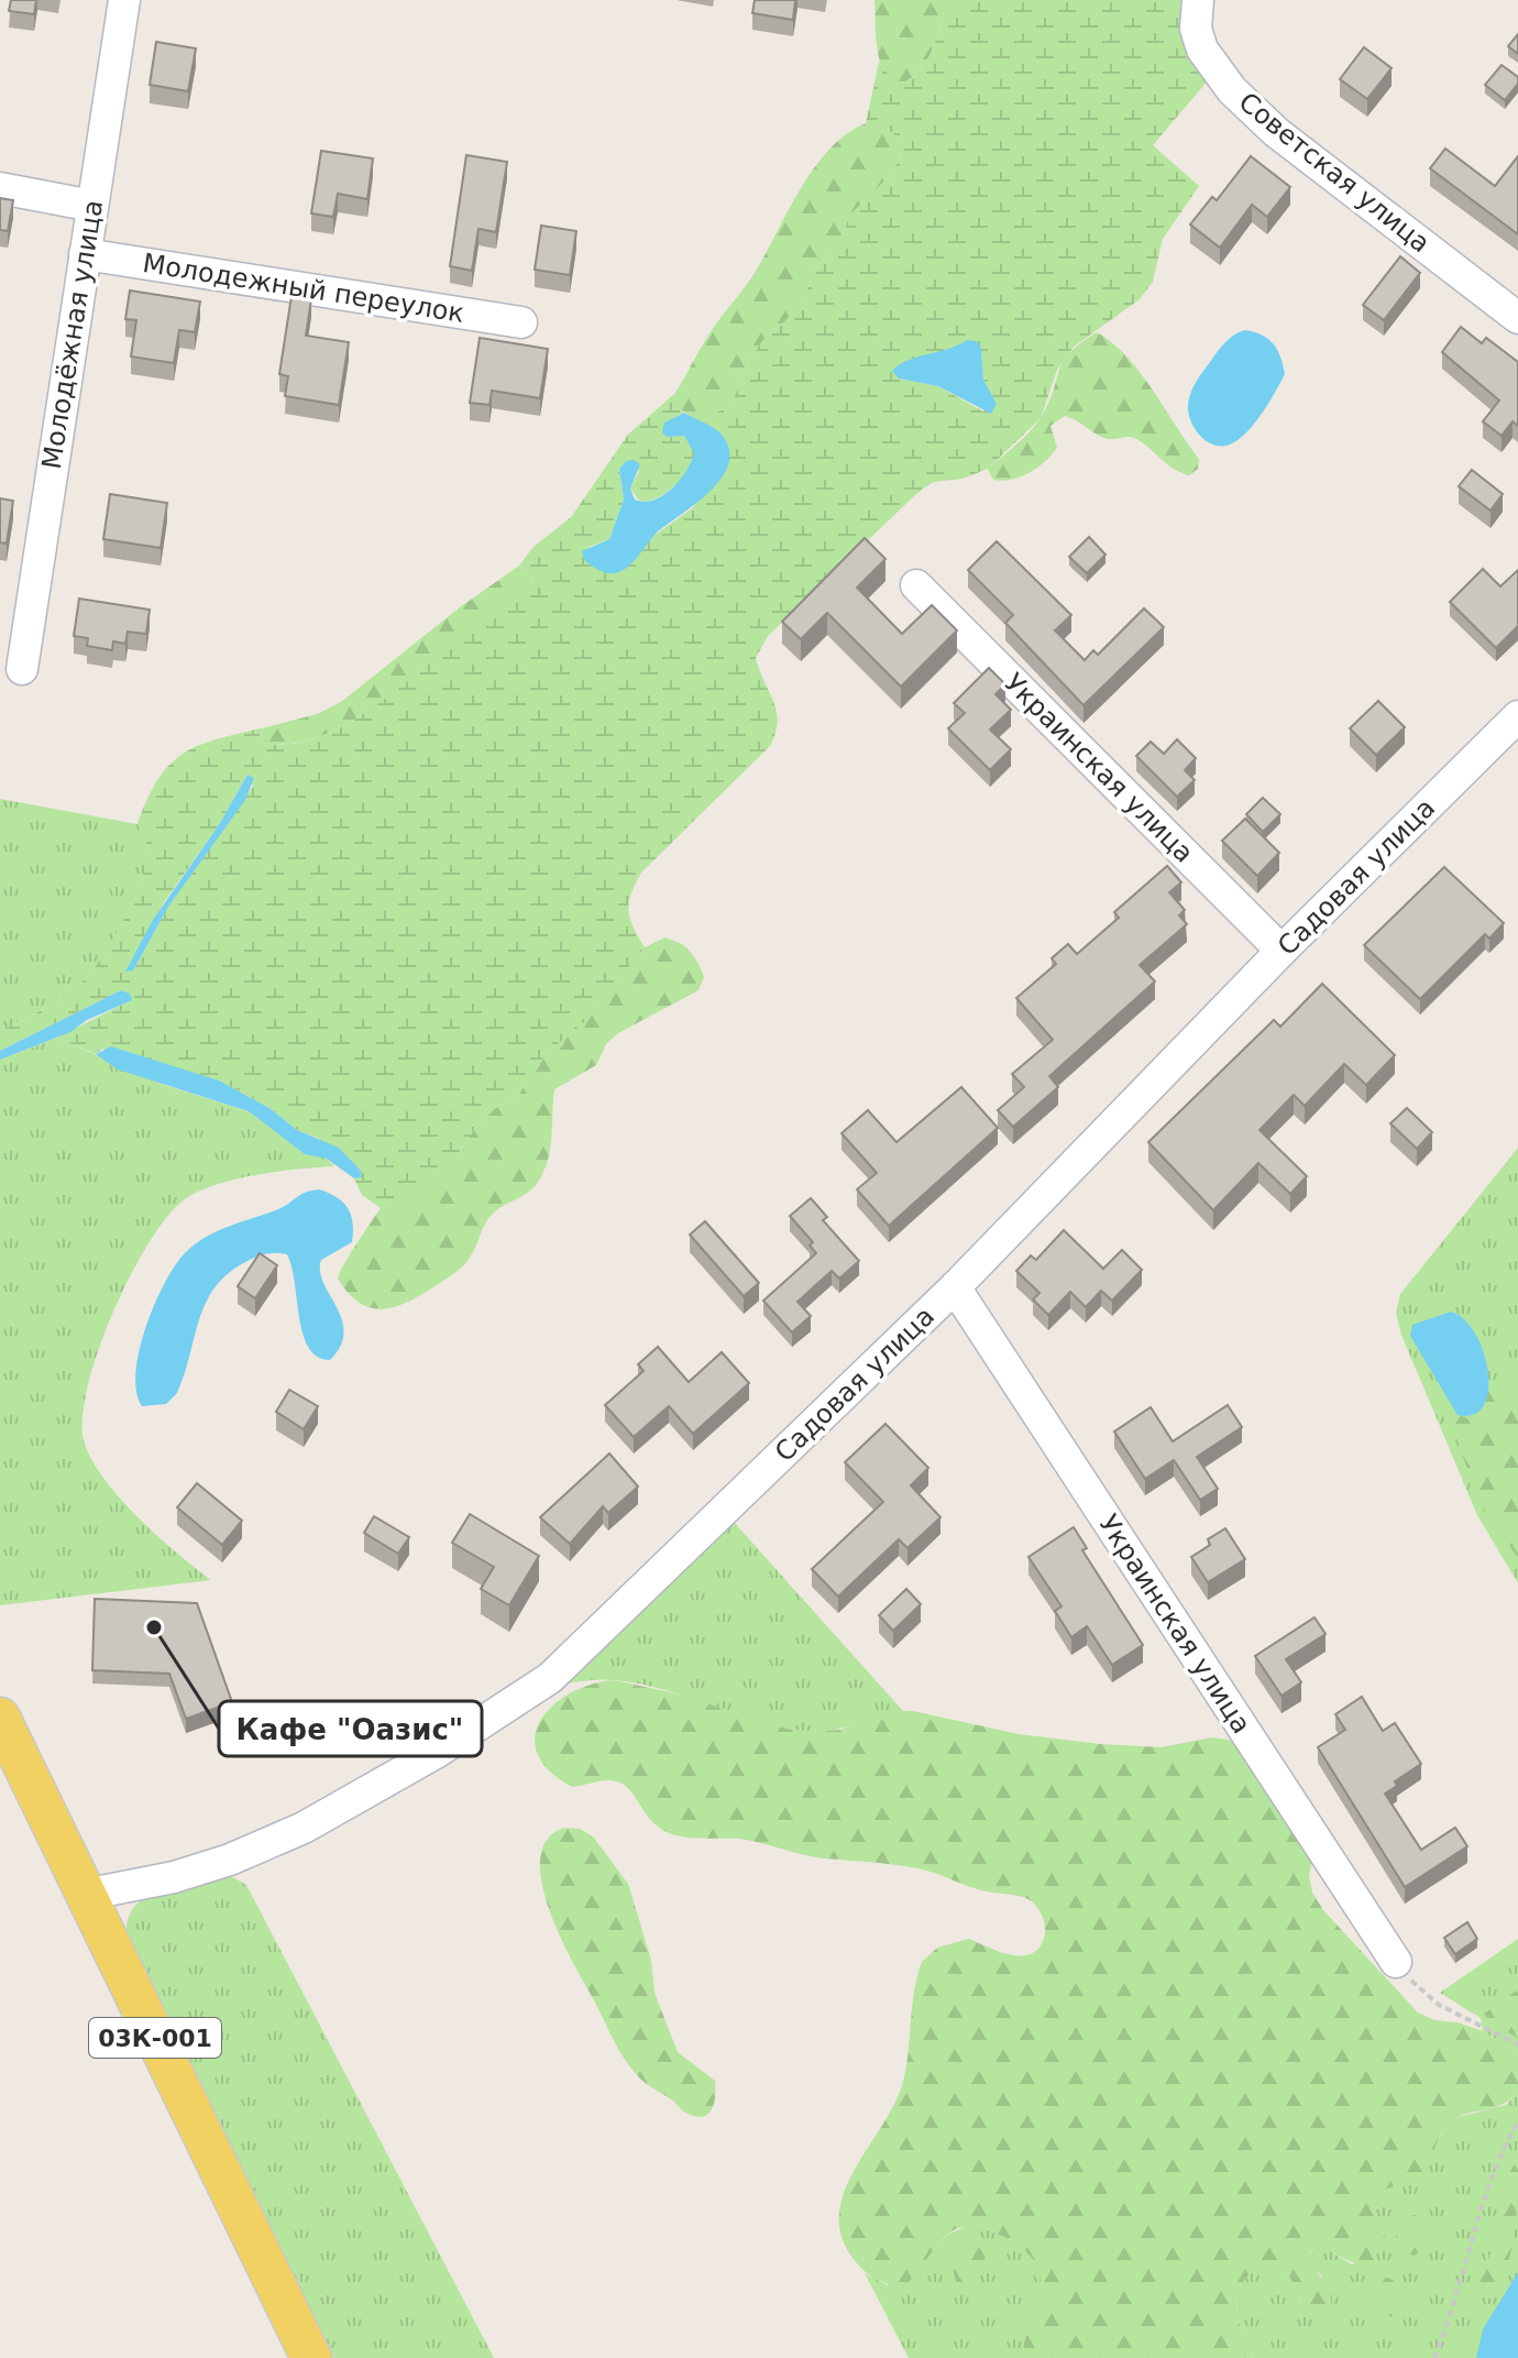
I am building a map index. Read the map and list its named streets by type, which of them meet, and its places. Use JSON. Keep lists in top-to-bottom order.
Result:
{
  "streets": {
    "main road": ["03К-001"],
    "street": [
      "Советская улица",
      "Молодежный переулок",
      "Молодёжная улица",
      "Украинская улица",
      "Садовая улица"
    ]
  },
  "crossings": [
    ["Молодежный переулок", "Молодёжная улица"],
    ["Украинская улица", "Садовая улица"],
    ["Садовая улица", "03К-001"]
  ],
  "places": ["Кафе \"Оазис\""]
}
